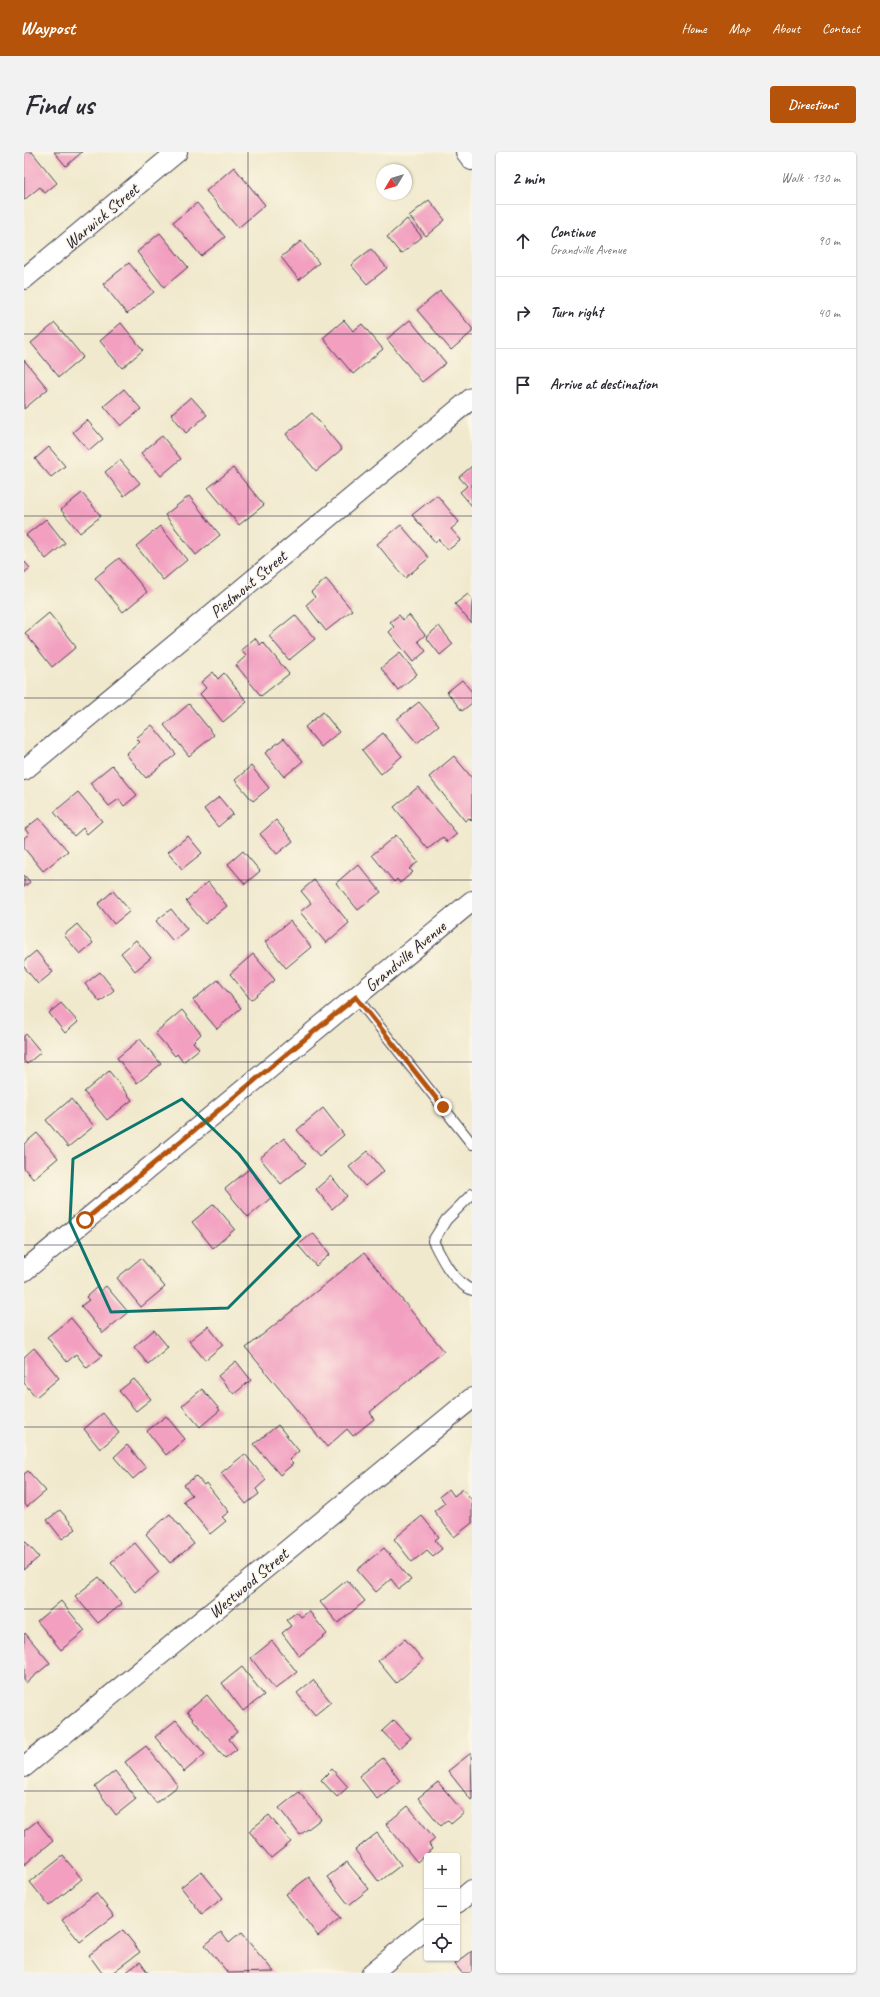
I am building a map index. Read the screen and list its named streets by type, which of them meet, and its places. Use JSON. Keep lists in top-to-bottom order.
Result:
{
  "streets": {
    "street": [
      "Warwick Street",
      "Piedmont Street",
      "Grandville Avenue",
      "Westwood Street"
    ]
  },
  "north": "bottom left",
  "page": {
    "header": "Waypost",
    "nav": [
      "Home",
      "Map",
      "About",
      "Contact"
    ],
    "buttons": "Directions",
    "title": "Find us",
    "heading": ["2 min", "Walk · 130 m"],
    "list": [
      ["Continue", "Grandville Avenue", "90 m"],
      ["Turn right", "40 m"],
      "Arrive at destination"
    ],
    "map_buttons": ["+", "−"]
  }
}
